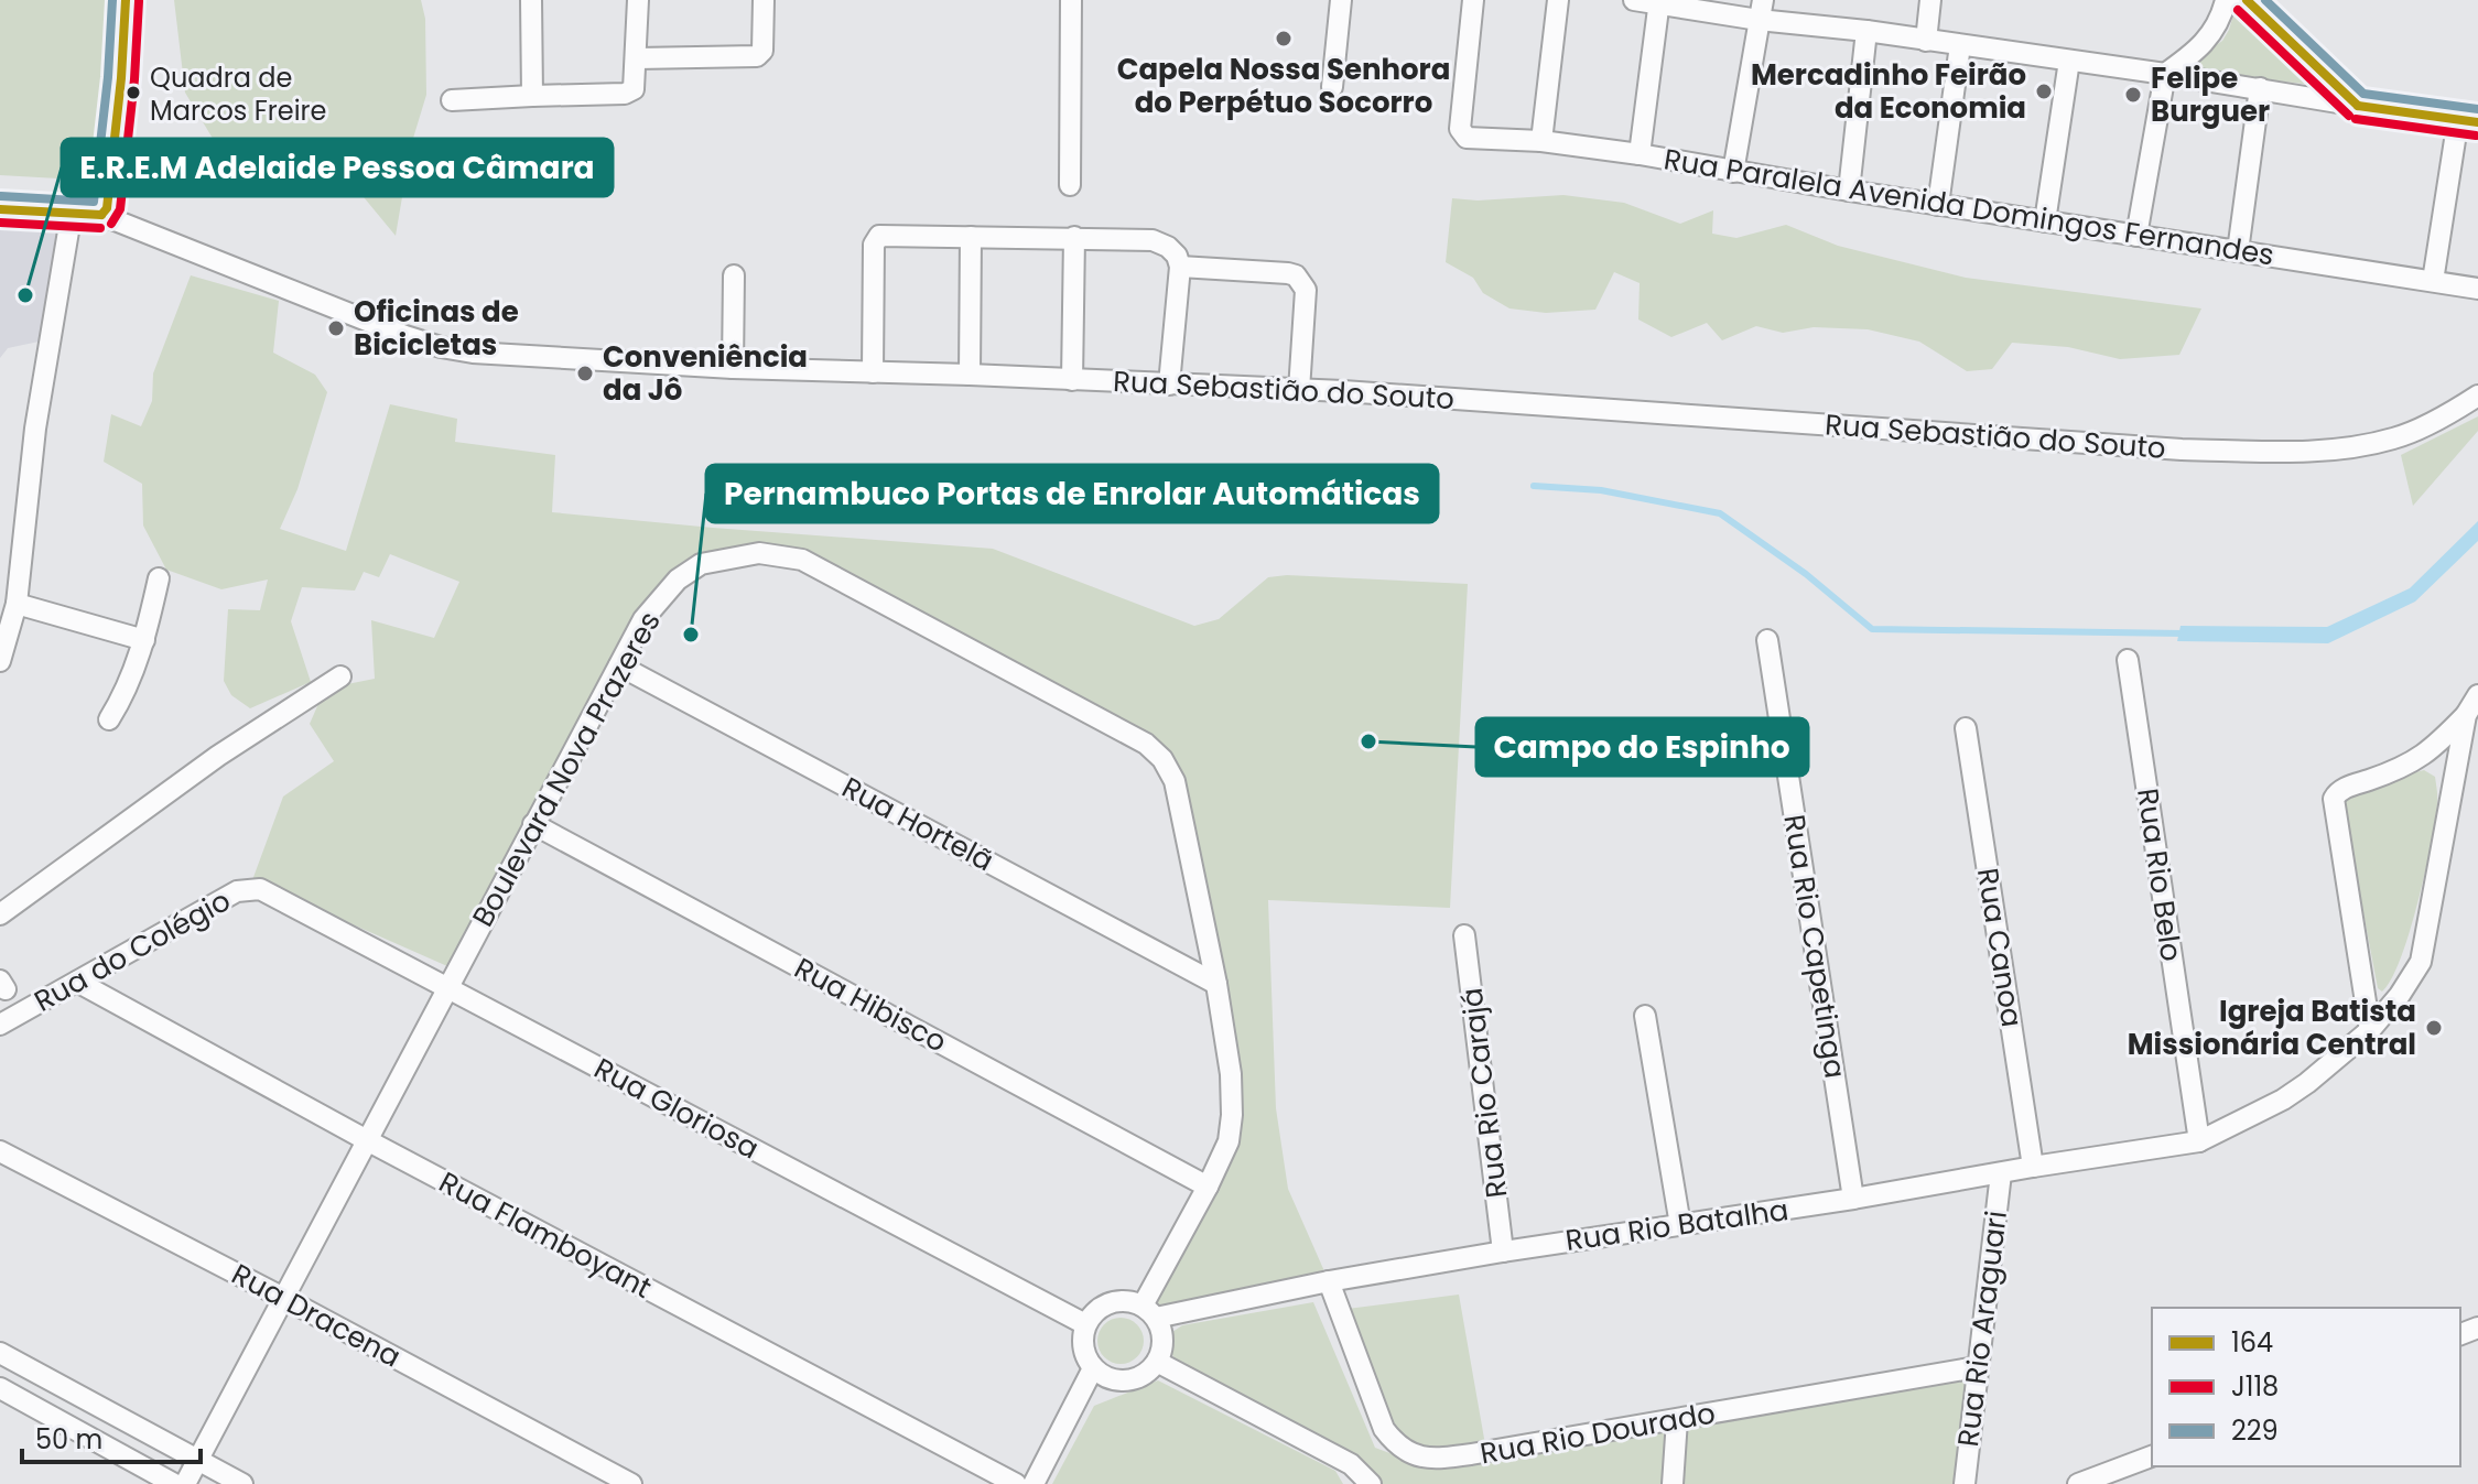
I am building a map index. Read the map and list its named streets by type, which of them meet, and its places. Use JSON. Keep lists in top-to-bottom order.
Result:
{
  "streets": {
    "street": [
      "Rua Paralela Avenida Domingos Fernandes",
      "Rua Sebastião do Souto",
      "Boulevard Nova Prazeres",
      "Rua Hortelã",
      "Rua Rio Belo",
      "Rua Rio Capetinga",
      "Rua Canoa",
      "Rua do Colégio",
      "Rua Hibisco",
      "Rua Rio Carajá",
      "Rua Gloriosa",
      "Rua Rio Batalha",
      "Rua Flamboyant",
      "Rua Dracena",
      "Rua Rio Araguari",
      "Rua Rio Dourado"
    ]
  },
  "crossings": [
    ["Boulevard Nova Prazeres", "Rua Hortelã"],
    ["Boulevard Nova Prazeres", "Rua Hibisco"],
    ["Boulevard Nova Prazeres", "Rua Gloriosa"],
    ["Boulevard Nova Prazeres", "Rua Rio Batalha"],
    ["Boulevard Nova Prazeres", "Rua Flamboyant"],
    ["Boulevard Nova Prazeres", "Rua Dracena"],
    ["Rua Rio Belo", "Rua Rio Batalha"],
    ["Rua Rio Capetinga", "Rua Rio Batalha"],
    ["Rua Canoa", "Rua Rio Batalha"],
    ["Rua do Colégio", "Rua Gloriosa"],
    ["Rua do Colégio", "Rua Flamboyant"],
    ["Rua Rio Carajá", "Rua Rio Batalha"],
    ["Rua Gloriosa", "Rua Rio Batalha"],
    ["Rua Rio Batalha", "Rua Rio Araguari"],
    ["Rua Rio Batalha", "Rua Rio Dourado"],
    ["Rua Rio Araguari", "Rua Rio Dourado"]
  ],
  "places": [
    "Capela Nossa Senhora do Perpétuo Socorro",
    "Mercadinho Feirão da Economia",
    "Quadra de Marcos Freire",
    "Felipe Burguer",
    "E.R.E.M Adelaide Pessoa Câmara",
    "Oficinas de Bicicletas",
    "Conveniência da Jô",
    "Pernambuco Portas de Enrolar Automáticas",
    "Campo do Espinho",
    "Igreja Batista Missionária Central"
  ],
  "lines": ["transit line 164", "transit line 229", "transit line J118"],
  "legend": ["164", "J118", "229"],
  "scale_bar": "50 m"
}
